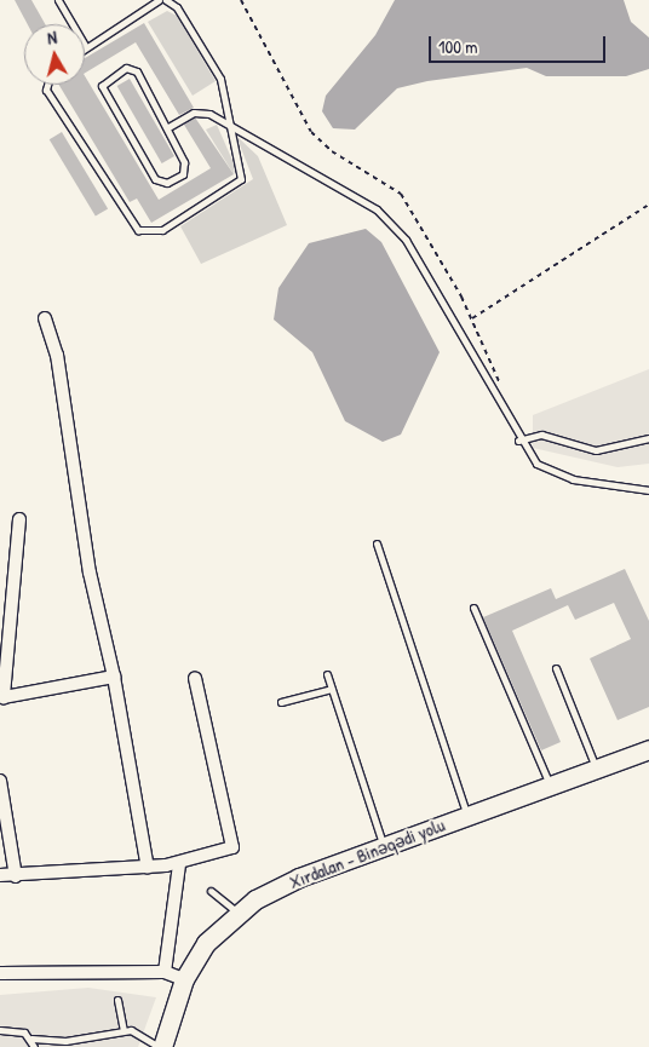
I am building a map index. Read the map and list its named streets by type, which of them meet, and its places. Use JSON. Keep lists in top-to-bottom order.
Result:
{
  "streets": {
    "main road": ["Xırdalan - Binəqədi yolu"]
  },
  "scale_bar": "100 m",
  "north": "top"
}
